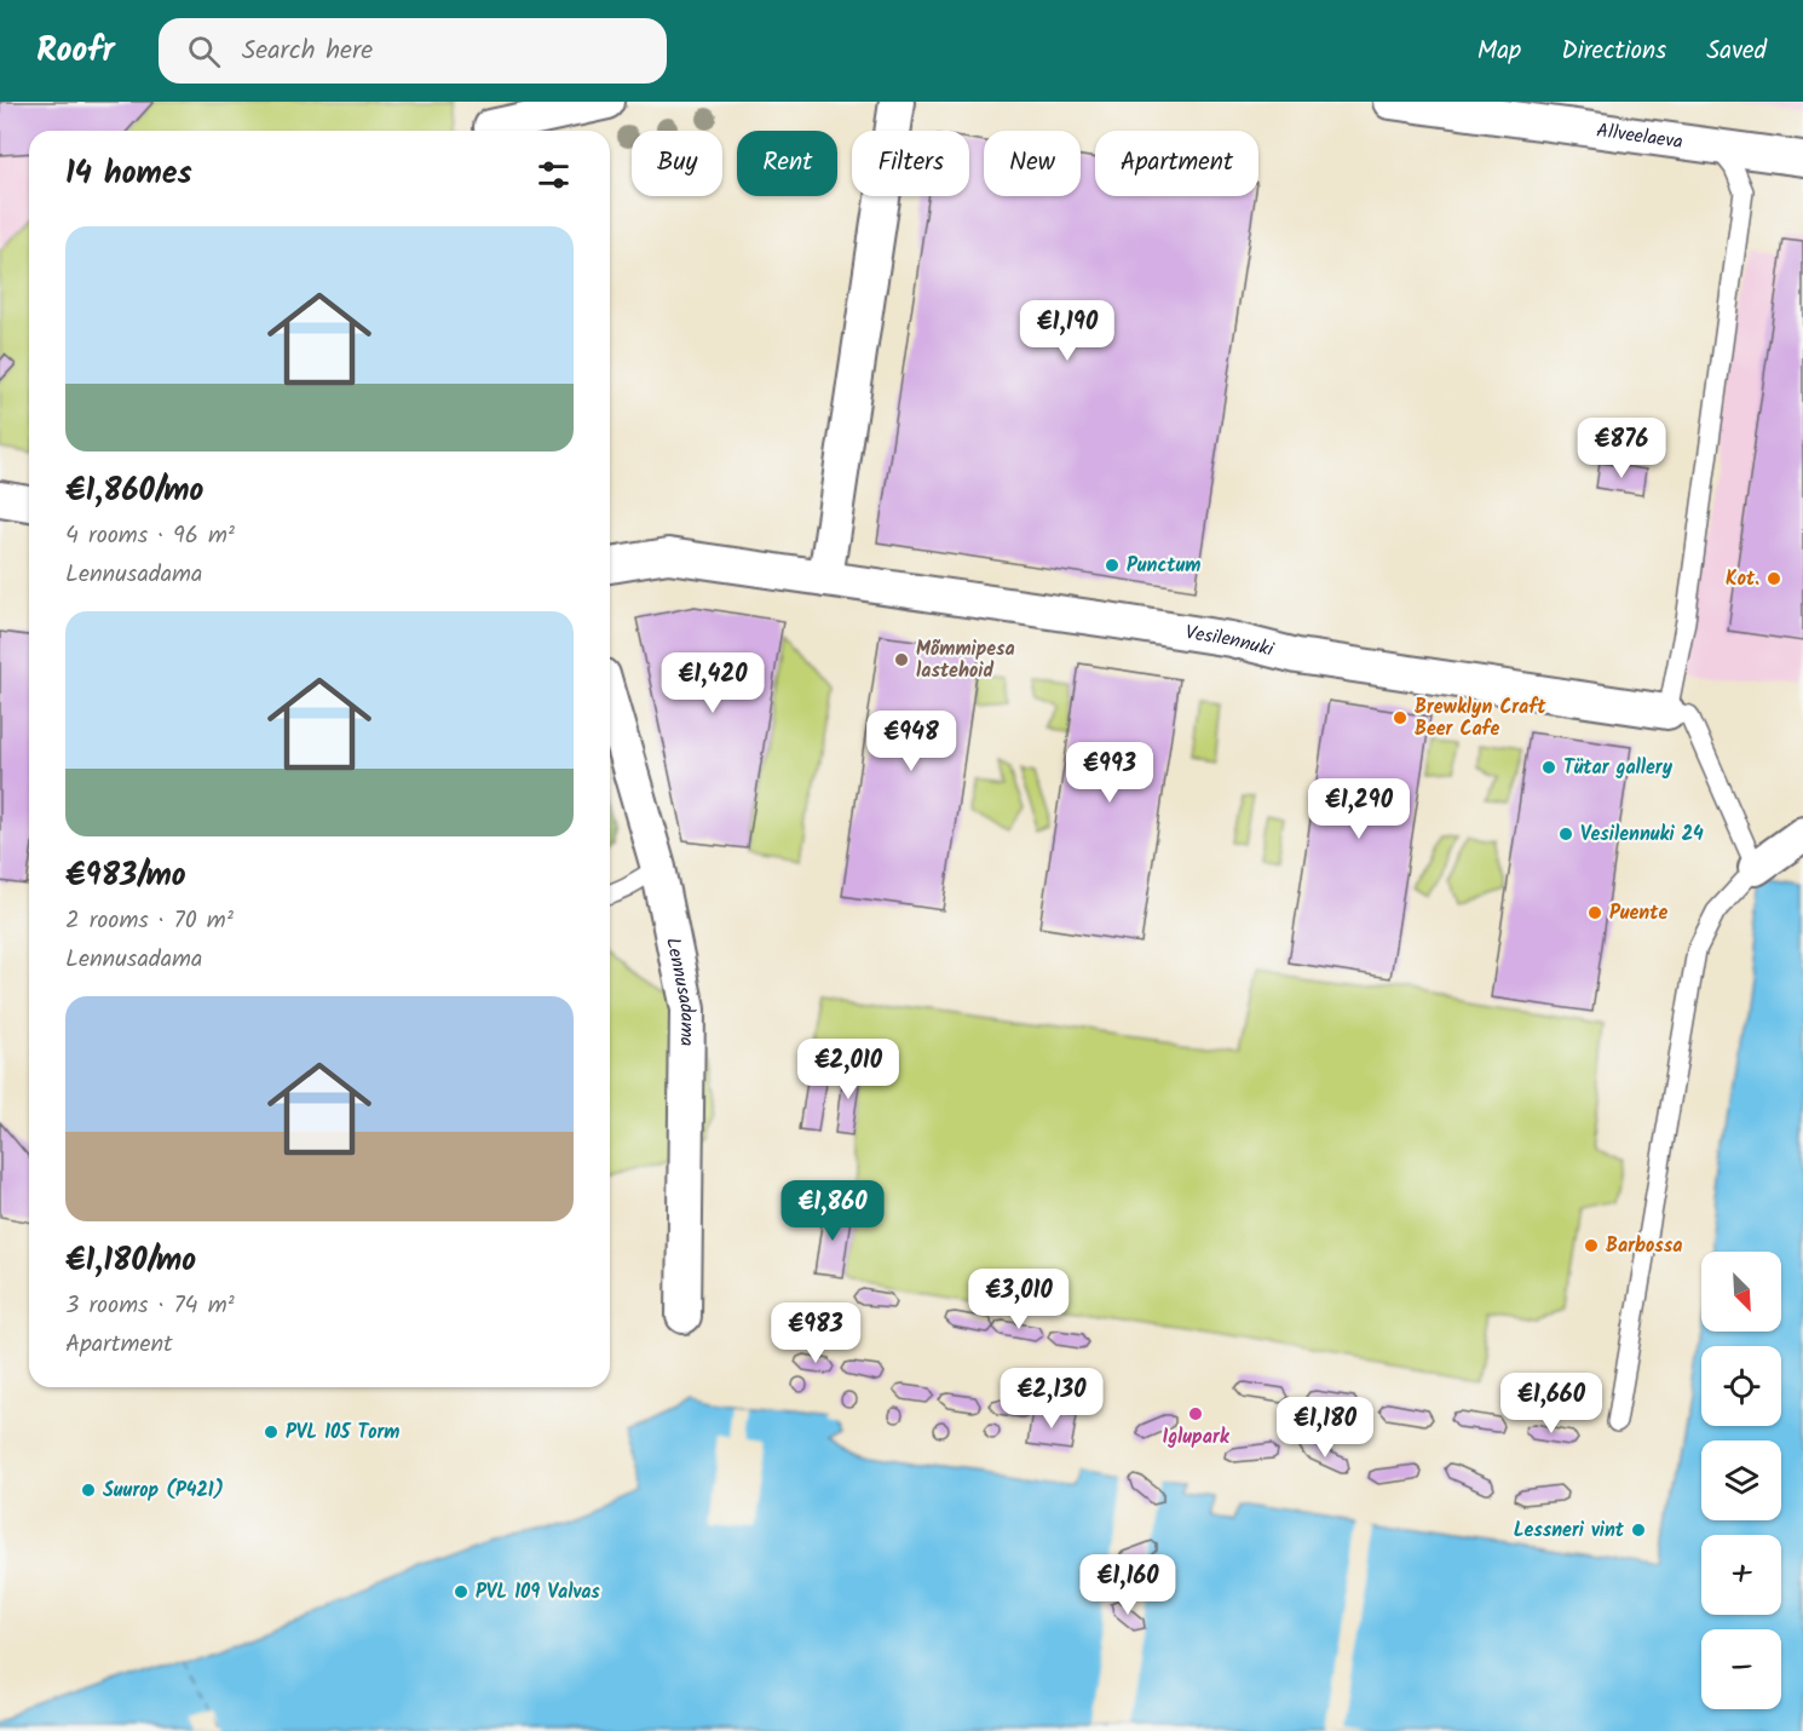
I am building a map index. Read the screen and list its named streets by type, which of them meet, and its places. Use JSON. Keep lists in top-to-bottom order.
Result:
{
  "streets": {
    "street": ["Allveelaeva", "Vesilennuki", "Lennusadama"]
  },
  "places": [
    "Punctum",
    "Kot.",
    "Mõmmipesa lastehoid",
    "Brewklyn Craft Beer Cafe",
    "Tütar gallery",
    "Vesilennuki 24",
    "Puente",
    "Barbossa",
    "Iglupark",
    "PVL 105 Torm",
    "Suurop (P421)",
    "Lessneri vint",
    "PVL 109 Valvas"
  ],
  "north": "bottom right",
  "page": {
    "header": "Roofr",
    "search": "Search here",
    "nav": ["Map", "Directions", "Saved"],
    "chip": [
      "Buy",
      "Rent",
      "Filters",
      "New",
      "Apartment"
    ],
    "heading": "14 homes",
    "list": [
      {
        "name": "€1,860/mo",
        "note": "4 rooms · 96 m² · Lennusadama"
      },
      {
        "name": "€983/mo",
        "note": "2 rooms · 70 m² · Lennusadama"
      },
      {
        "name": "€1,180/mo",
        "note": "3 rooms · 74 m² · Apartment"
      }
    ],
    "price": [
      "€1,190",
      "€876",
      "€1,420",
      "€948",
      "€993",
      "€1,290",
      "€2,010",
      "€1,860",
      "€3,010",
      "€983",
      "€2,130",
      "€1,660",
      "€1,180",
      "€1,160"
    ],
    "map_buttons": ["+", "−"]
  }
}
